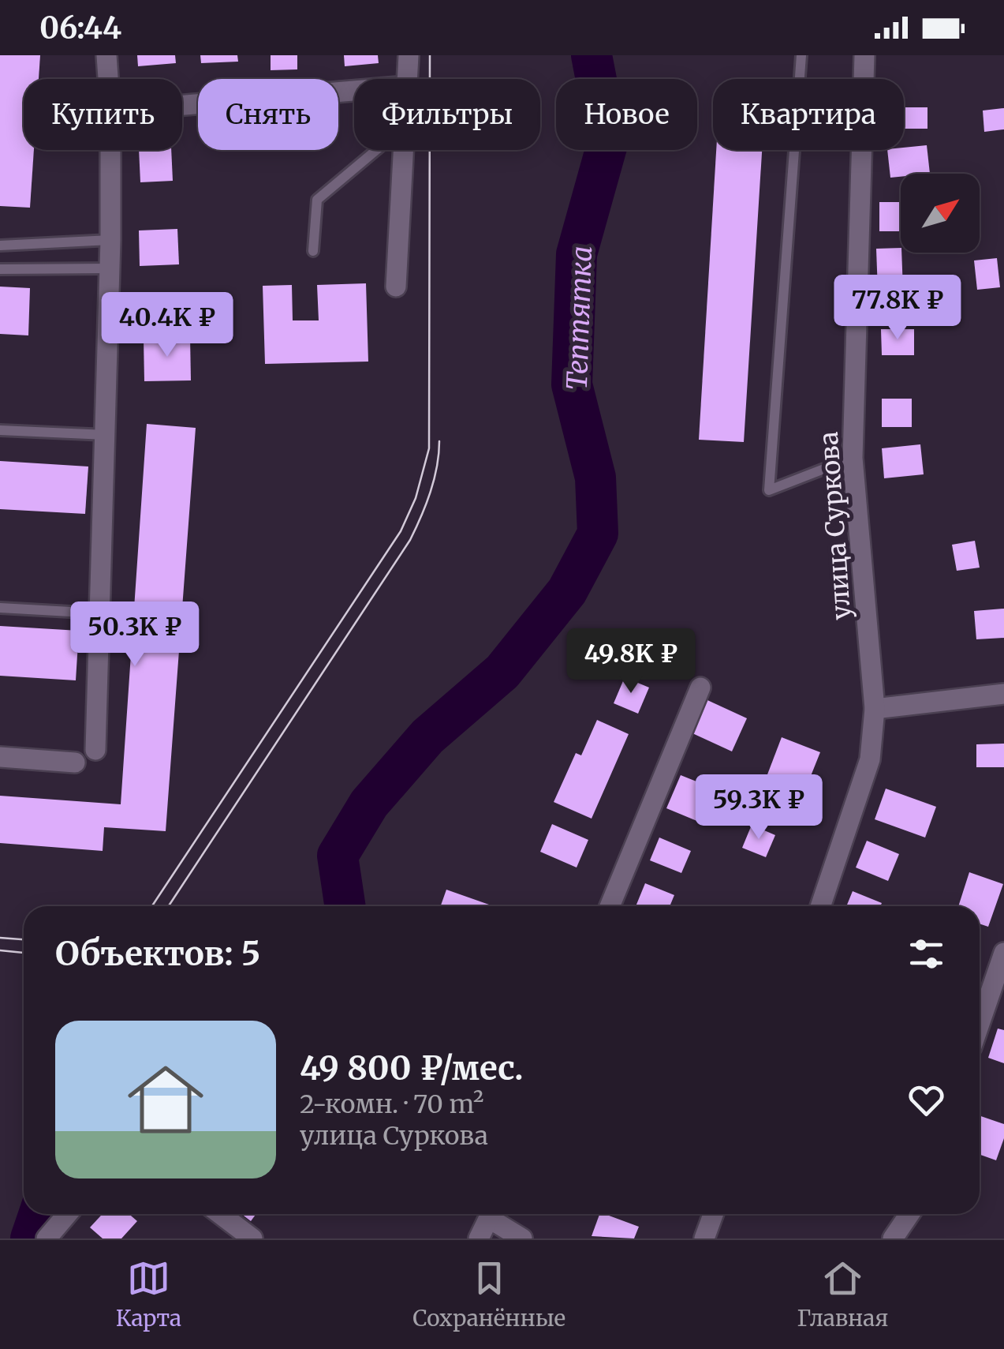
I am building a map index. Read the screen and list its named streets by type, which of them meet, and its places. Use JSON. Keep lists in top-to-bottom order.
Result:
{
  "streets": {
    "street": ["улица Суркова"]
  },
  "water": ["Тептятка"],
  "north": "top right",
  "page": {
    "status": "06:44",
    "chip": [
      "Купить",
      "Снять",
      "Фильтры",
      "Новое",
      "Квартира"
    ],
    "price": [
      "77.8K ₽",
      "40.4K ₽",
      "50.3K ₽",
      "49.8K ₽",
      "59.3K ₽"
    ],
    "heading": "Объектов: 5",
    "list": [
      {
        "name": "49 800 ₽/мес.",
        "note": "2-комн. · 70 m² · улица Суркова"
      }
    ],
    "tabs": ["Карта", "Сохранённые", "Главная"]
  }
}
